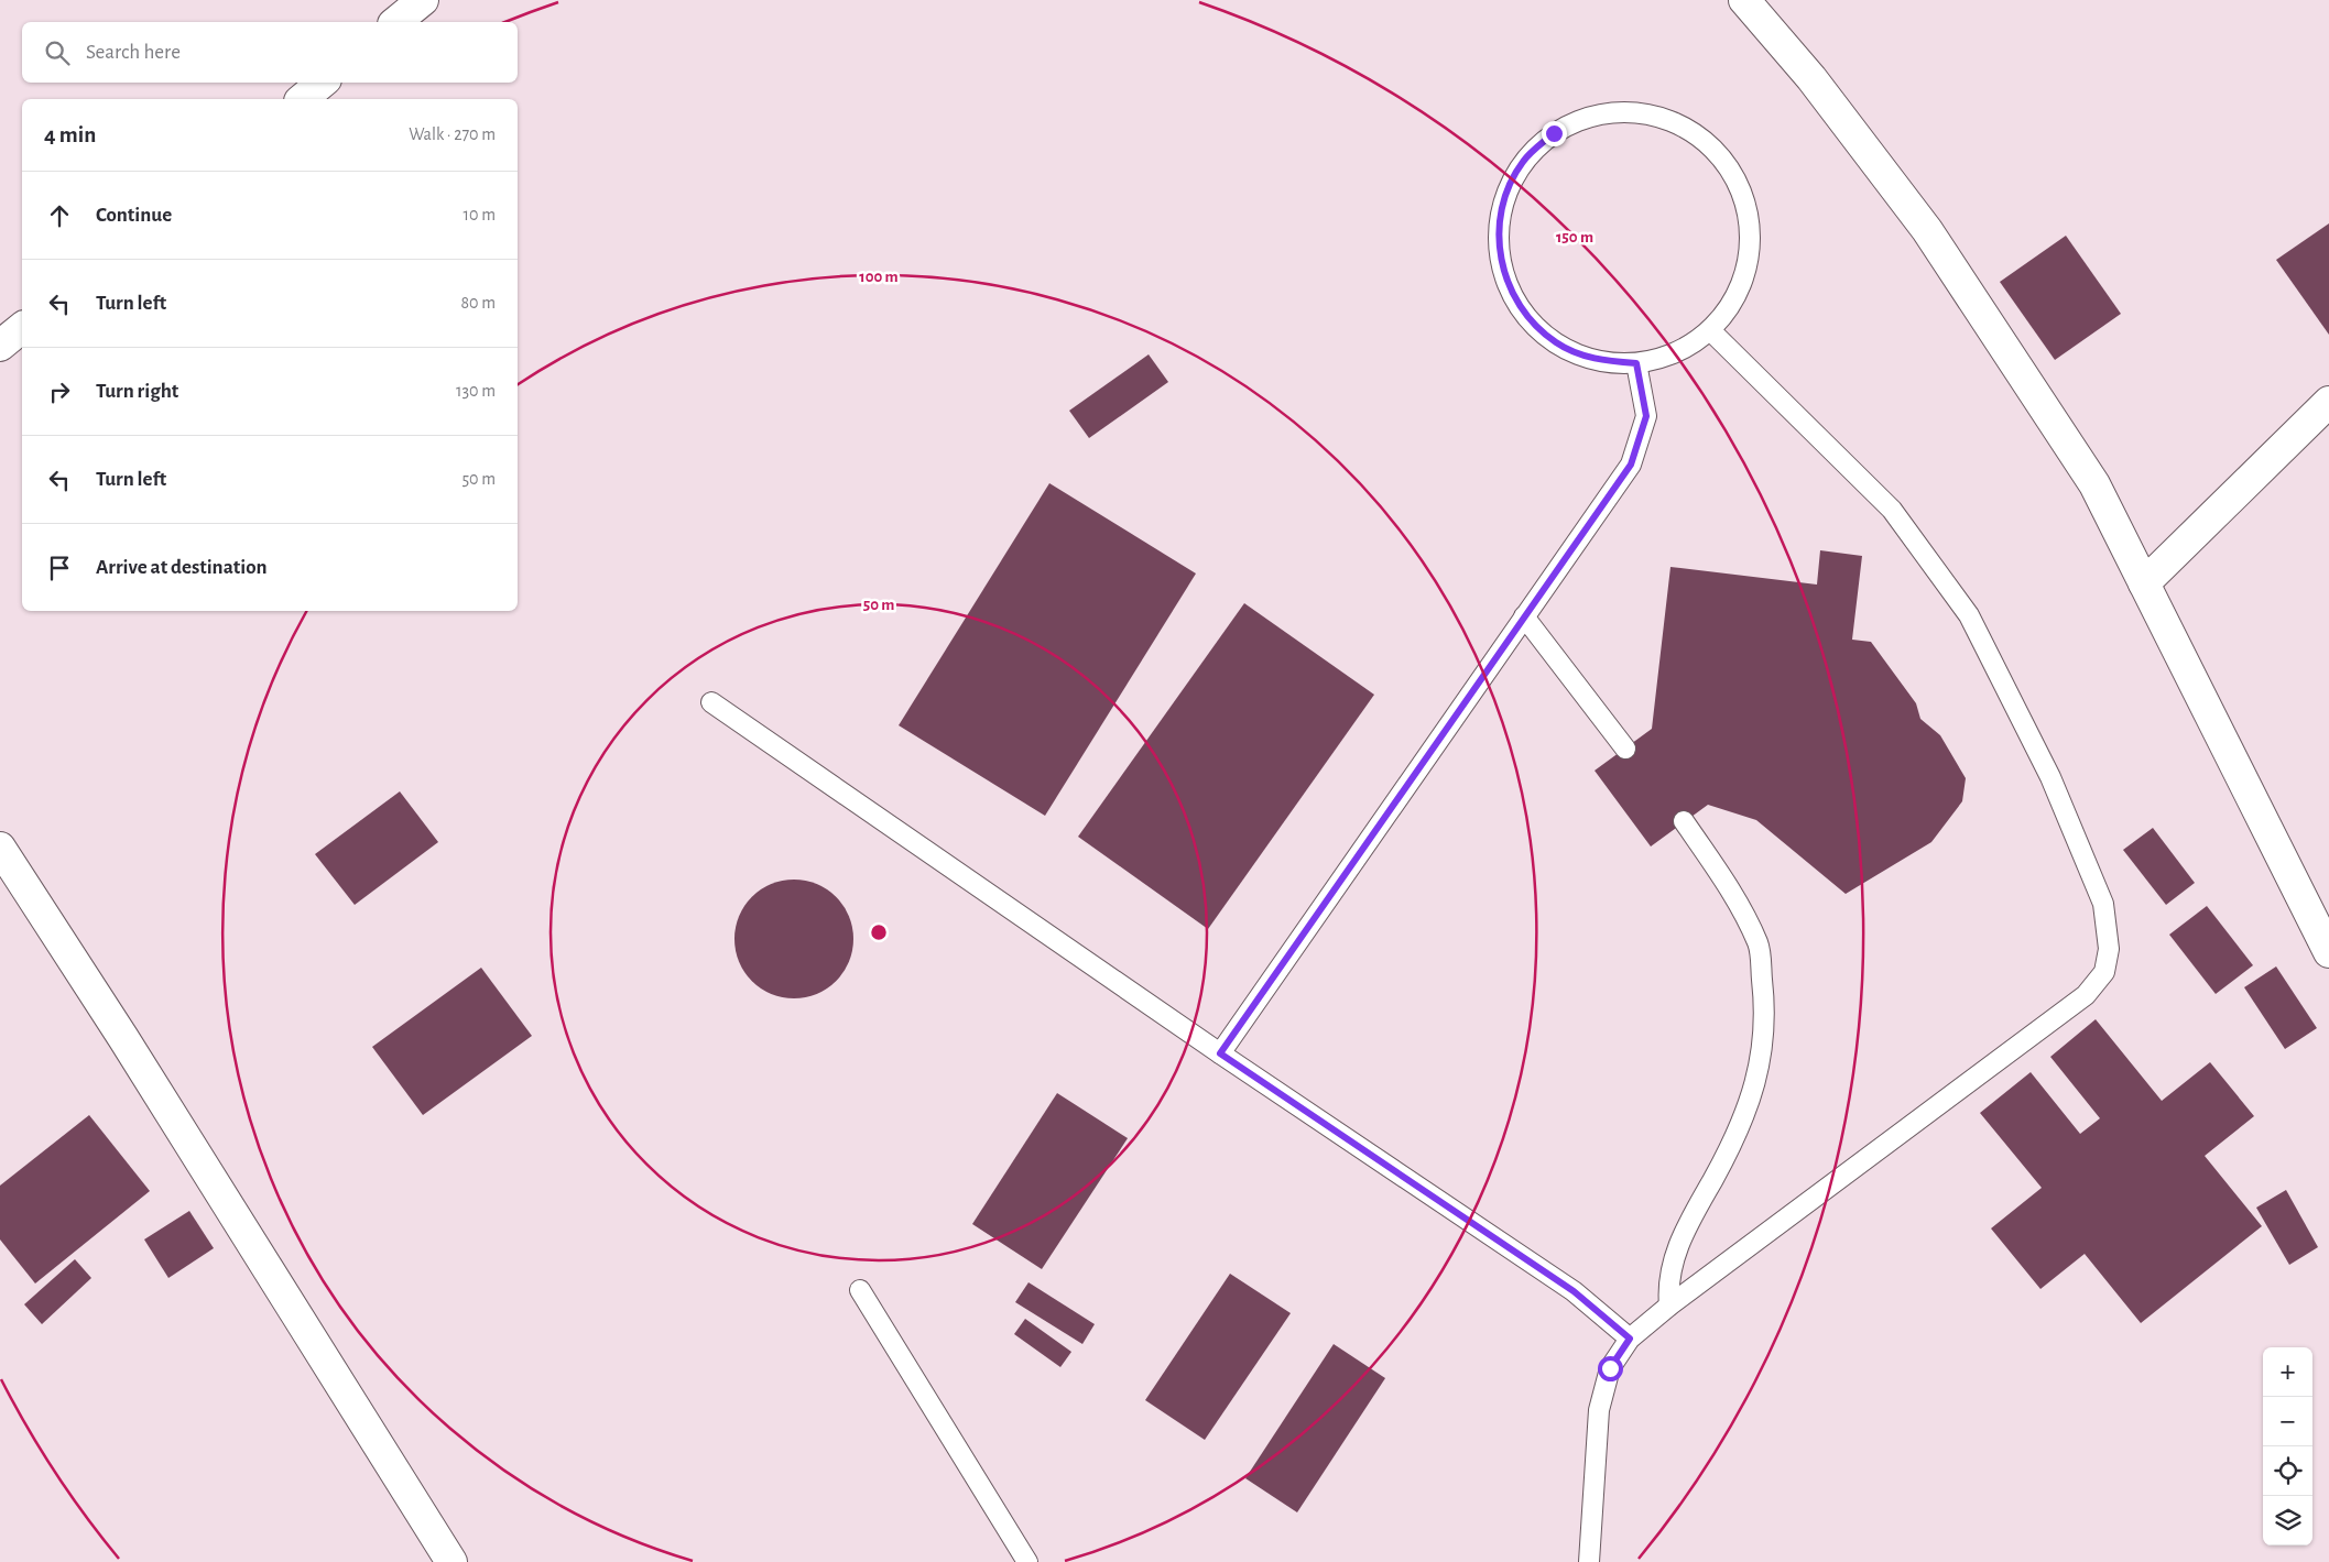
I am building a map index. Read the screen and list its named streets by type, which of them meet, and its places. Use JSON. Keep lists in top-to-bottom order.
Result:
{
  "page": {
    "search": "Search here",
    "heading": ["4 min", "Walk · 270 m"],
    "list": [
      ["Continue", "10 m"],
      ["Turn left", "80 m"],
      ["Turn right", "130 m"],
      ["Turn left", "50 m"],
      "Arrive at destination"
    ],
    "map_buttons": ["+", "−"]
  },
  "rings": ["150 m", "100 m", "50 m"]
}
